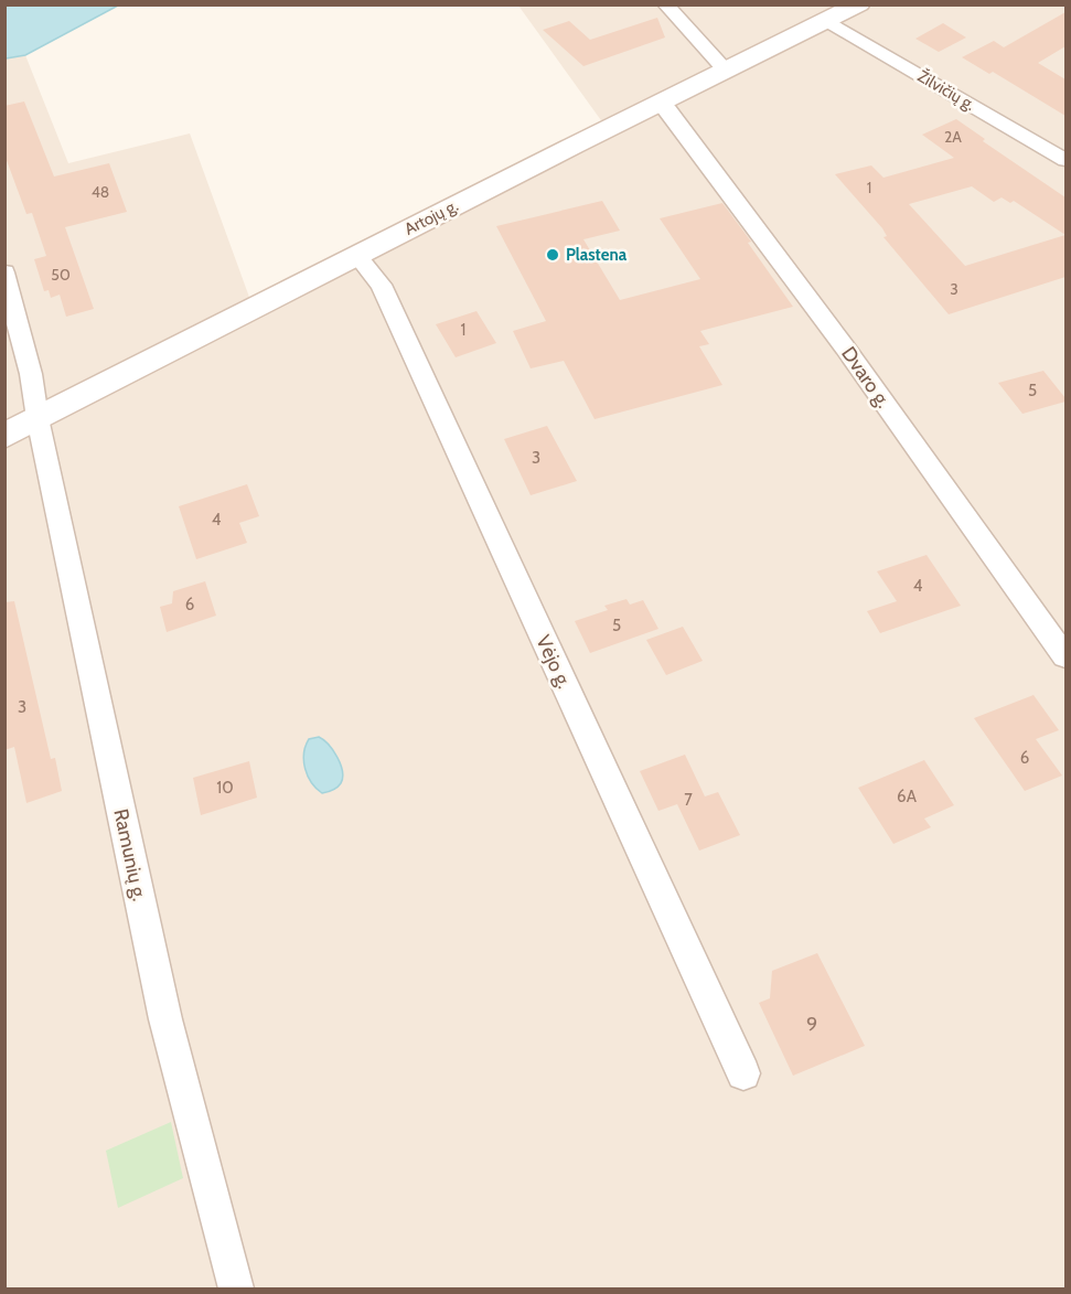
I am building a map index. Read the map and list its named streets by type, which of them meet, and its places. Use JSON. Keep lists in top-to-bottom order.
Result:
{
  "streets": {
    "main road": ["Artojų g."],
    "street": [
      "Žilvičių g.",
      "Dvaro g.",
      "Vėjo g.",
      "Ramunių g."
    ]
  },
  "crossings": [
    ["Žilvičių g.", "Artojų g."],
    ["Artojų g.", "Dvaro g."],
    ["Artojų g.", "Vėjo g."],
    ["Artojų g.", "Ramunių g."]
  ],
  "places": ["Plastena"],
  "house_numbers": [
    "2A",
    "1",
    "48",
    "50",
    "3",
    "1",
    "5",
    "3",
    "4",
    "4",
    "6",
    "5",
    "3",
    "6",
    "10",
    "6A",
    "7",
    "9"
  ]
}
